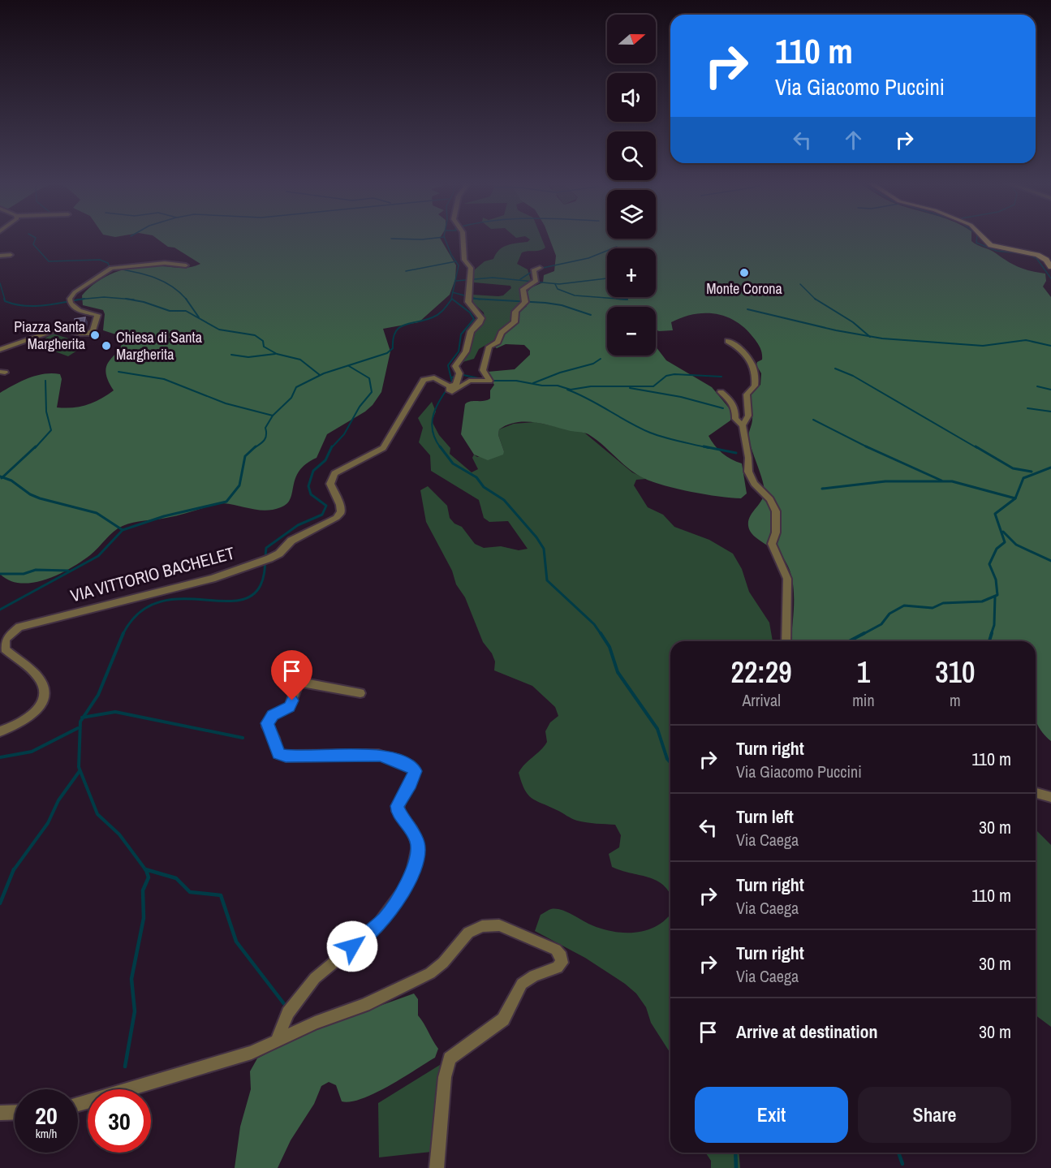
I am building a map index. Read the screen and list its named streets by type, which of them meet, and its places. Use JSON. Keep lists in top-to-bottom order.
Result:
{
  "streets": {
    "street": ["VIA VITTORIO BACHELET"]
  },
  "places": ["Monte Corona", "Piazza Santa Margherita", "Chiesa di Santa Margherita"],
  "north": "right",
  "page": {
    "map_buttons": ["+", "−"],
    "turn": ["110 m", "Via Giacomo Puccini"],
    "eta": [
      "22:29",
      "Arrival",
      "1",
      "min",
      "310",
      "m"
    ],
    "list": [
      {
        "name": "Turn right",
        "note": "Via Giacomo Puccini",
        "value": "110 m"
      },
      {
        "name": "Turn left",
        "note": "Via Caega",
        "value": "30 m"
      },
      {
        "name": "Turn right",
        "note": "Via Caega",
        "value": "110 m"
      },
      {
        "name": "Turn right",
        "note": "Via Caega",
        "value": "30 m"
      },
      {
        "name": "Arrive at destination",
        "value": "30 m"
      }
    ],
    "buttons": ["Exit", "Share"],
    "speed": "20 km/h",
    "limit": "30"
  }
}
